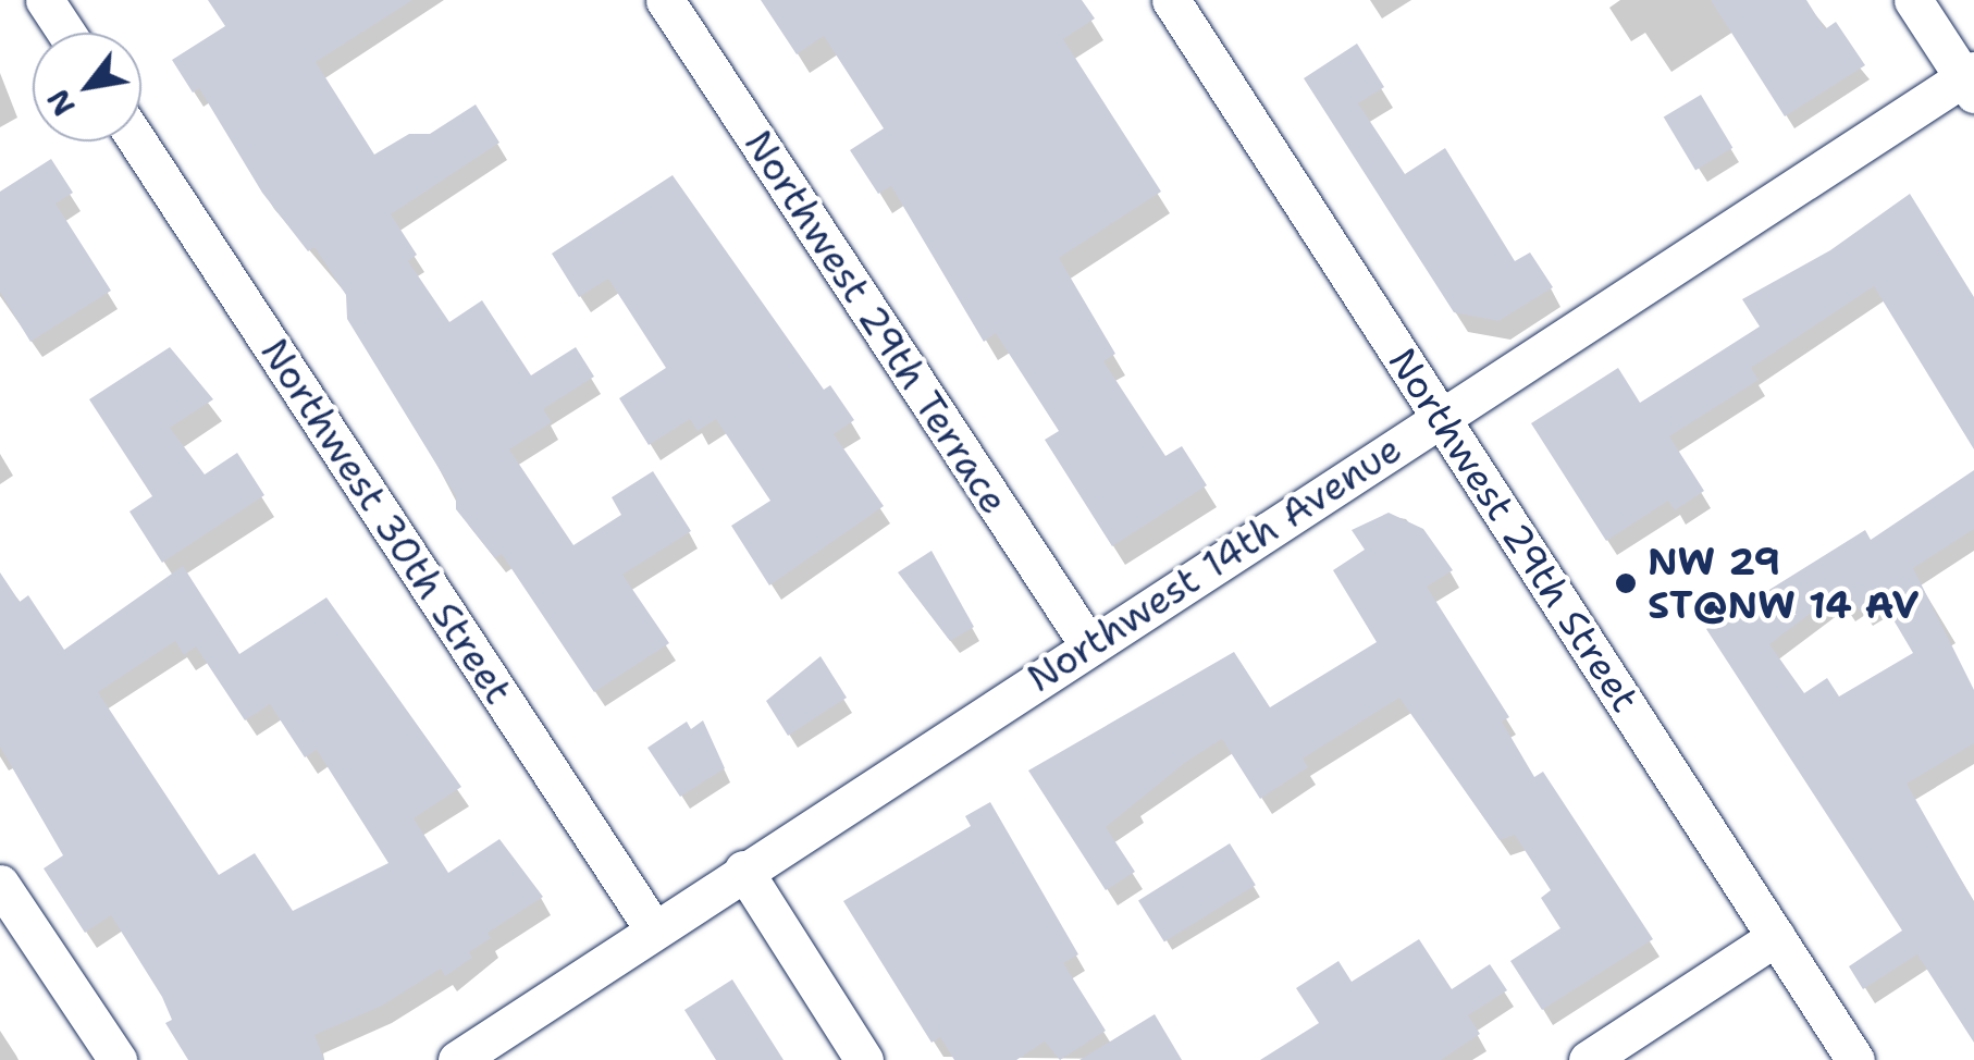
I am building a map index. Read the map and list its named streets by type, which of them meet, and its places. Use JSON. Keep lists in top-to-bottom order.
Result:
{
  "streets": {
    "street": [
      "Northwest 29th Terrace",
      "Northwest 30th Street",
      "Northwest 29th Street",
      "Northwest 14th Avenue"
    ]
  },
  "crossings": [
    ["Northwest 29th Terrace", "Northwest 14th Avenue"],
    ["Northwest 30th Street", "Northwest 14th Avenue"],
    ["Northwest 29th Street", "Northwest 14th Avenue"]
  ],
  "places": ["NW 29 ST@NW 14 AV"],
  "north": "bottom left"
}
